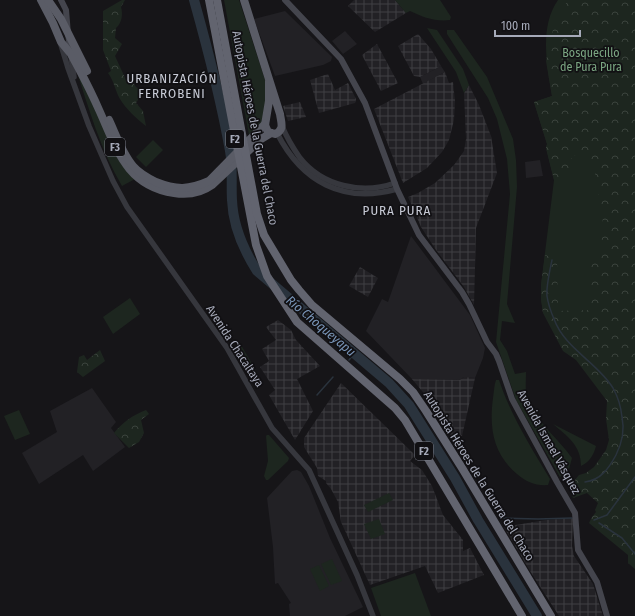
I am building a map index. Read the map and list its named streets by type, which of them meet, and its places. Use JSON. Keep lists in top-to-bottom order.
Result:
{
  "streets": {
    "highway": ["Autopista Héroes de la Guerra del Chaco", "F2", "F3"],
    "main road": ["Avenida Chacaltaya", "Avenida Ismael Vásquez"]
  },
  "crossings": [
    ["F3", "Avenida Chacaltaya"]
  ],
  "districts": ["URBANIZACIÓN FERROBENI", "PURA PURA"],
  "water": ["Río Choqueyapu"],
  "parks": ["Bosquecillo de Pura Pura"],
  "scale_bar": "100 m"
}
